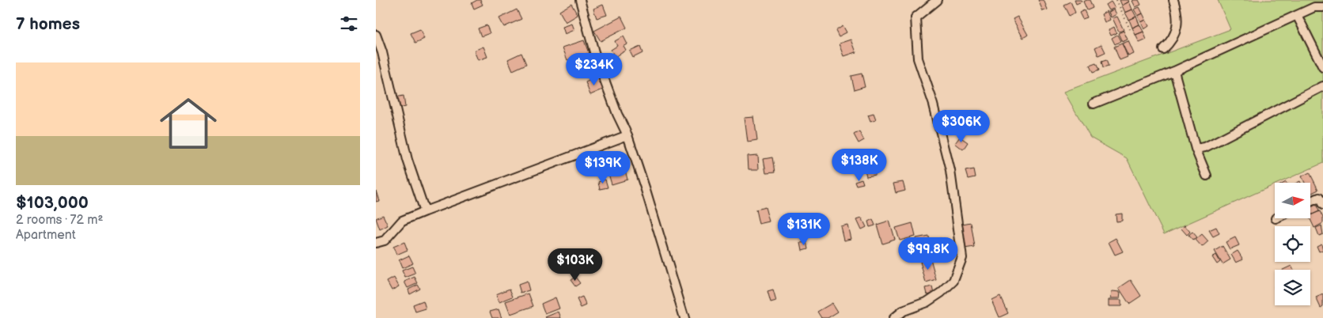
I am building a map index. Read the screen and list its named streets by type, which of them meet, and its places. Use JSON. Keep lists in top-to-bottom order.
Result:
{
  "north": "right",
  "page": {
    "heading": "7 homes",
    "list": [
      {
        "name": "$103,000",
        "note": "2 rooms · 72 m² · Apartment"
      }
    ],
    "price": [
      "$234K",
      "$306K",
      "$138K",
      "$139K",
      "$131K",
      "$99.8K",
      "$103K"
    ]
  }
}
